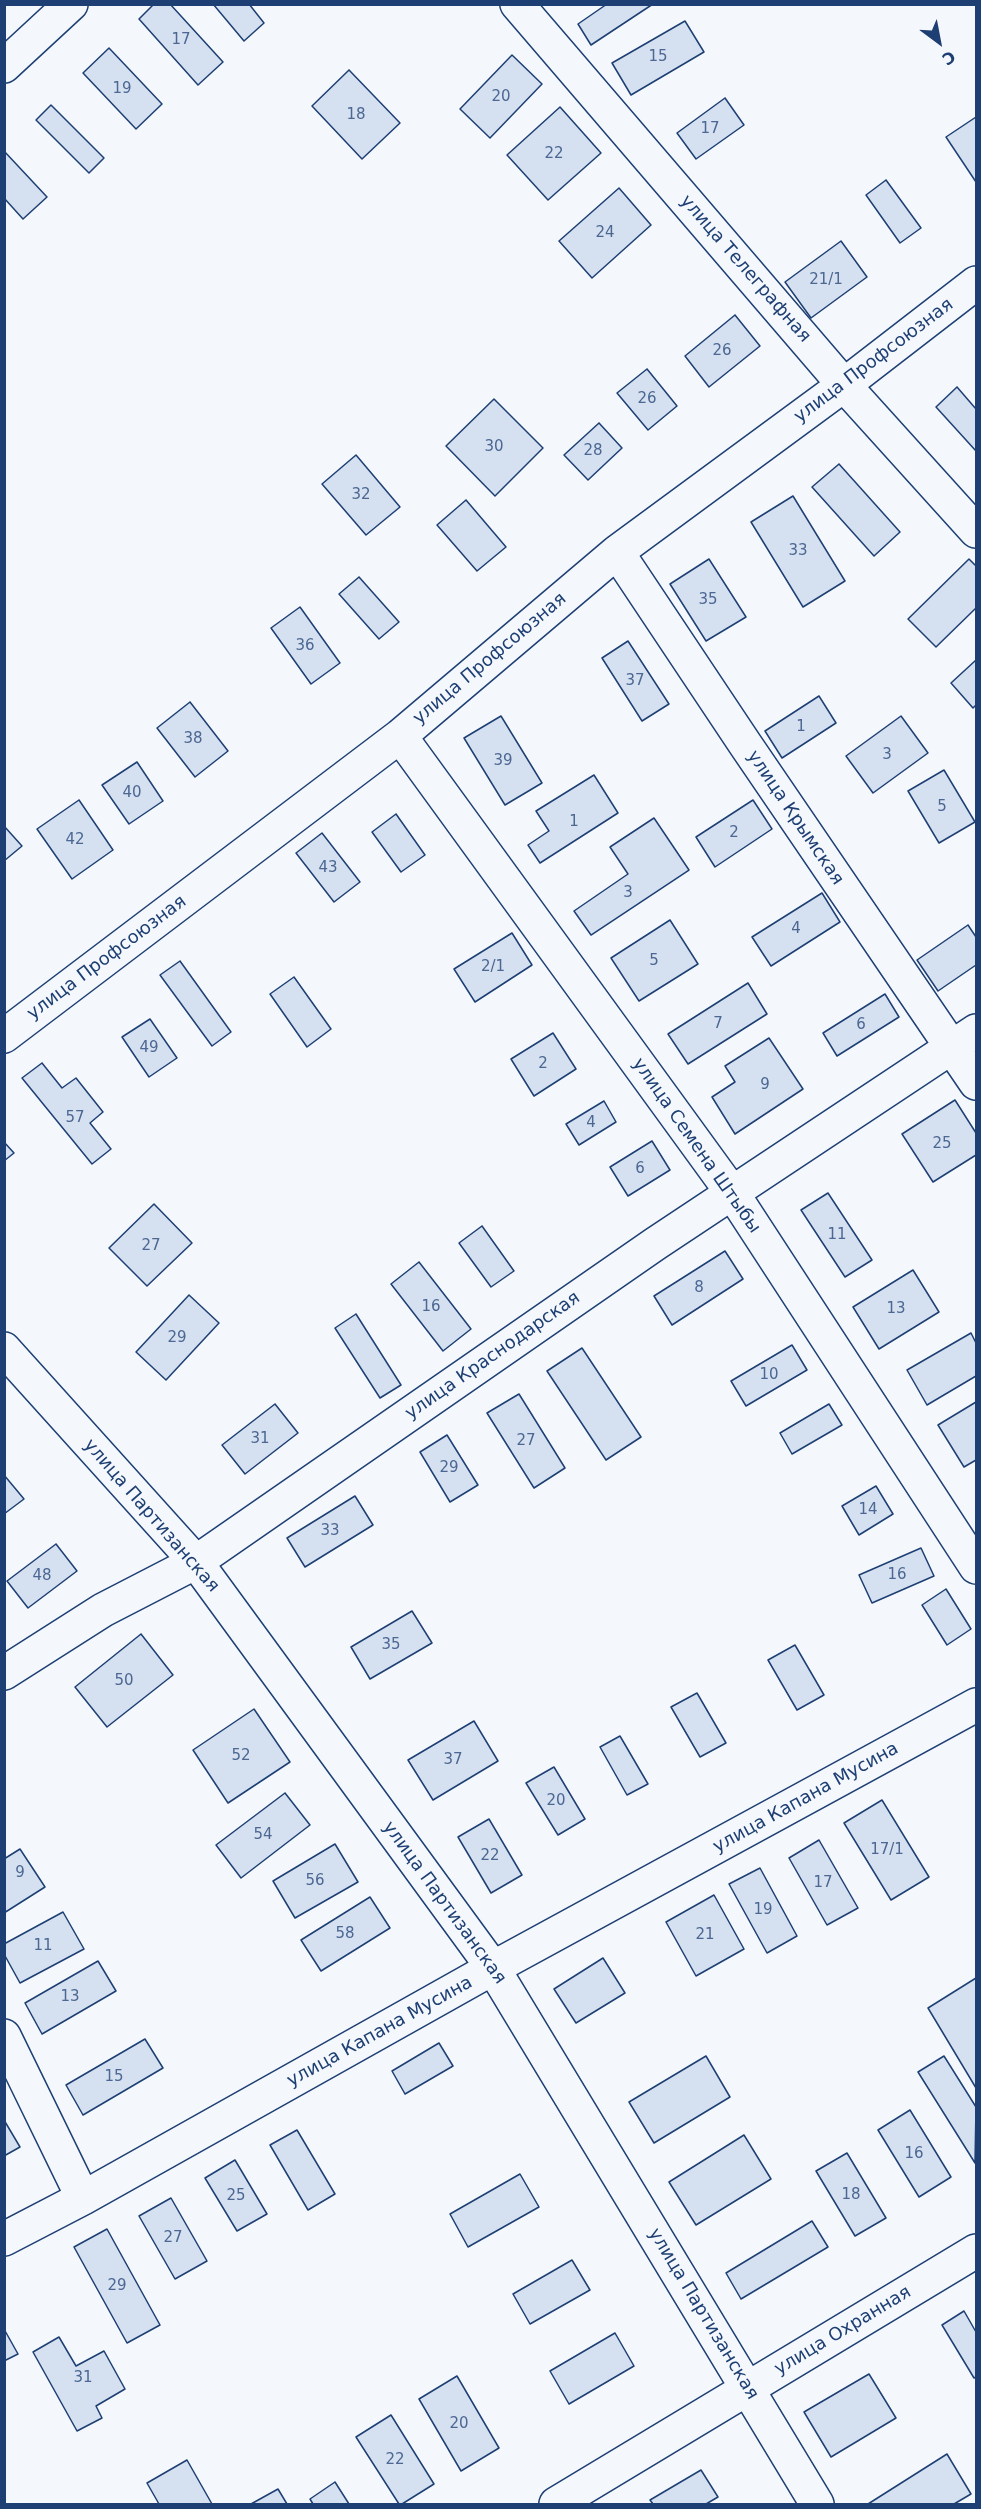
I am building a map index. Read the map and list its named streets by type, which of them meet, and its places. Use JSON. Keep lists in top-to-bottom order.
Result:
{
  "streets": {
    "street": [
      "улица Телеграфная",
      "улица Профсоюзная",
      "улица Крымская",
      "улица Семена Штыбы",
      "улица Краснодарская",
      "улица Партизанская",
      "улица Капана Мусина",
      "улица Охранная"
    ]
  },
  "crossings": [
    ["улица Телеграфная", "улица Профсоюзная"],
    ["улица Профсоюзная", "улица Крымская"],
    ["улица Профсоюзная", "улица Семена Штыбы"],
    ["улица Крымская", "улица Краснодарская"],
    ["улица Семена Штыбы", "улица Краснодарская"],
    ["улица Краснодарская", "улица Партизанская"],
    ["улица Партизанская", "улица Капана Мусина"],
    ["улица Партизанская", "улица Охранная"]
  ],
  "house_numbers": [
    "17",
    "15",
    "19",
    "20",
    "18",
    "17",
    "22",
    "24",
    "21/1",
    "26",
    "26",
    "30",
    "28",
    "32",
    "33",
    "35",
    "36",
    "37",
    "1",
    "38",
    "3",
    "39",
    "40",
    "5",
    "1",
    "2",
    "42",
    "43",
    "3",
    "4",
    "5",
    "2/1",
    "7",
    "6",
    "49",
    "2",
    "9",
    "57",
    "4",
    "25",
    "6",
    "11",
    "27",
    "8",
    "16",
    "13",
    "29",
    "10",
    "31",
    "27",
    "29",
    "14",
    "33",
    "16",
    "48",
    "35",
    "50",
    "52",
    "37",
    "20",
    "54",
    "17/1",
    "22",
    "9",
    "56",
    "17",
    "19",
    "58",
    "21",
    "11",
    "13",
    "15",
    "16",
    "18",
    "25",
    "27",
    "29",
    "31",
    "20",
    "22"
  ],
  "north": "bottom right"
}
